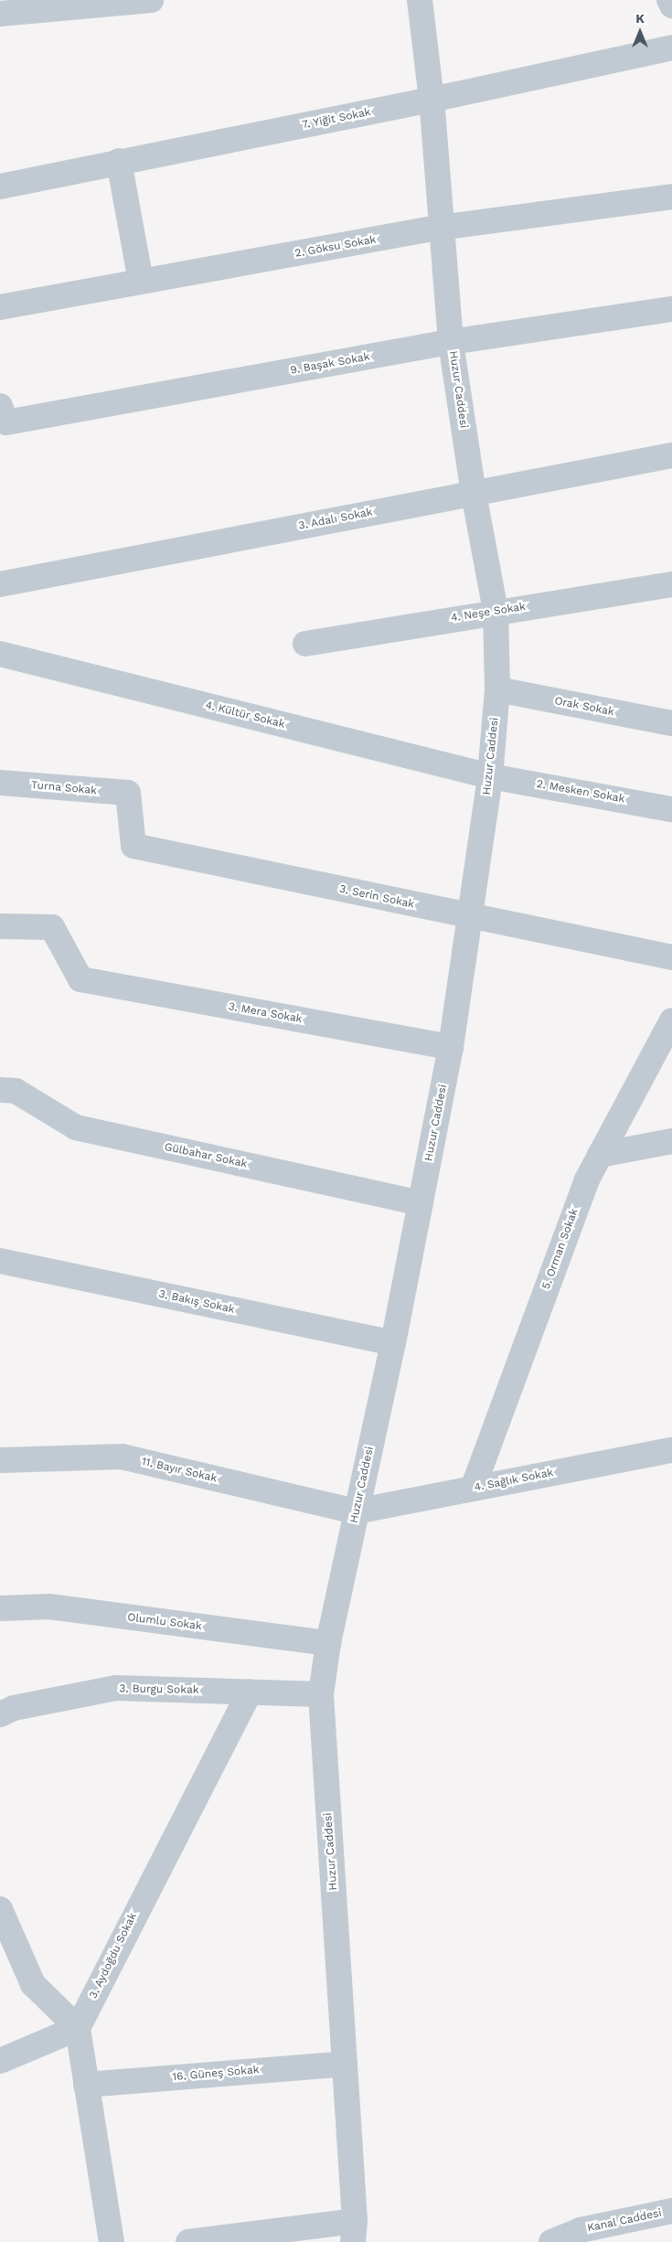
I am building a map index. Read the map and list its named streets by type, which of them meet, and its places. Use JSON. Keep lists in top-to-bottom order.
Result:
{
  "streets": {
    "street": [
      "7. Yiğit Sokak",
      "2. Göksu Sokak",
      "9. Başak Sokak",
      "Huzur Caddesi",
      "3. Adalı Sokak",
      "4. Neşe Sokak",
      "Orak Sokak",
      "4. Kültür Sokak",
      "Turna Sokak",
      "2. Mesken Sokak",
      "3. Serin Sokak",
      "3. Mera Sokak",
      "Gülbahar Sokak",
      "5. Orman Sokak",
      "3. Bakış Sokak",
      "11. Bayır Sokak",
      "4. Sağlık Sokak",
      "Olumlu Sokak",
      "3. Burgu Sokak",
      "3. Aydoğdu Sokak",
      "16. Güneş Sokak",
      "Kanal Caddesi"
    ]
  },
  "crossings": [
    ["7. Yiğit Sokak", "Huzur Caddesi"],
    ["2. Göksu Sokak", "Huzur Caddesi"],
    ["9. Başak Sokak", "Huzur Caddesi"],
    ["Huzur Caddesi", "3. Adalı Sokak"],
    ["Huzur Caddesi", "4. Neşe Sokak"],
    ["Huzur Caddesi", "Orak Sokak"],
    ["Huzur Caddesi", "4. Kültür Sokak"],
    ["Huzur Caddesi", "2. Mesken Sokak"],
    ["Huzur Caddesi", "3. Serin Sokak"],
    ["Huzur Caddesi", "3. Mera Sokak"],
    ["Huzur Caddesi", "Gülbahar Sokak"],
    ["Huzur Caddesi", "3. Bakış Sokak"],
    ["Huzur Caddesi", "11. Bayır Sokak"],
    ["Huzur Caddesi", "4. Sağlık Sokak"],
    ["Huzur Caddesi", "Olumlu Sokak"],
    ["Huzur Caddesi", "3. Burgu Sokak"],
    ["Huzur Caddesi", "16. Güneş Sokak"],
    ["4. Kültür Sokak", "2. Mesken Sokak"],
    ["Turna Sokak", "3. Serin Sokak"],
    ["5. Orman Sokak", "4. Sağlık Sokak"],
    ["11. Bayır Sokak", "4. Sağlık Sokak"],
    ["3. Burgu Sokak", "3. Aydoğdu Sokak"]
  ],
  "north": "top"
}
